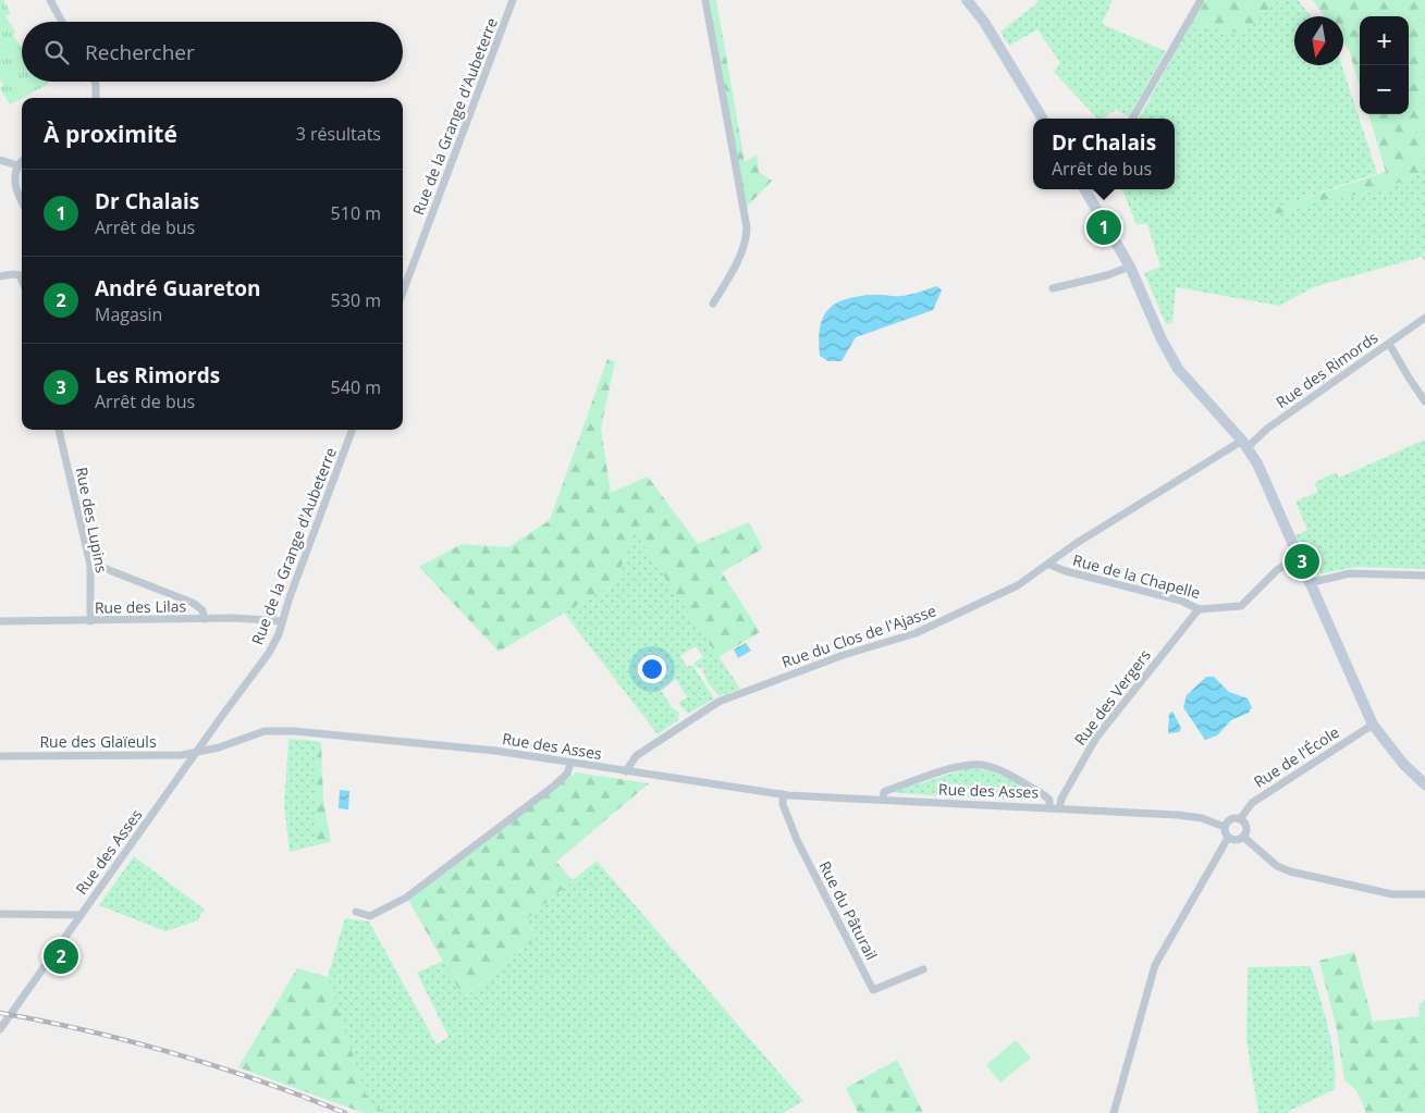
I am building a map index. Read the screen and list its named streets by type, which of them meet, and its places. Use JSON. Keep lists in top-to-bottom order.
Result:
{
  "streets": {
    "street": [
      "Rue de la Grange d'Aubeterre",
      "Rue des Rimords",
      "Rue des Lupins",
      "Rue de la Chapelle",
      "Rue des Lilas",
      "Rue du Clos de l'Ajasse",
      "Rue des Vergers",
      "Rue des Glaïeuls",
      "Rue des Asses",
      "Rue de l'École",
      "Rue du Pâturail"
    ]
  },
  "crossings": [
    ["Rue de la Grange d'Aubeterre", "Rue des Lilas"],
    ["Rue de la Grange d'Aubeterre", "Rue des Glaïeuls"],
    ["Rue de la Grange d'Aubeterre", "Rue des Asses"],
    ["Rue des Rimords", "Rue du Clos de l'Ajasse"],
    ["Rue des Lupins", "Rue des Lilas"],
    ["Rue de la Chapelle", "Rue du Clos de l'Ajasse"],
    ["Rue de la Chapelle", "Rue des Vergers"],
    ["Rue du Clos de l'Ajasse", "Rue des Asses"],
    ["Rue des Vergers", "Rue des Asses"],
    ["Rue des Glaïeuls", "Rue des Asses"],
    ["Rue des Asses", "Rue de l'École"],
    ["Rue des Asses", "Rue du Pâturail"]
  ],
  "north": "bottom",
  "page": {
    "map_buttons": ["+", "−"],
    "search": "Rechercher",
    "heading": ["À proximité", "3 résultats"],
    "popup": ["Dr Chalais", "Arrêt de bus"],
    "list": [
      {
        "mark": "1",
        "name": "Dr Chalais",
        "note": "Arrêt de bus",
        "value": "510 m"
      },
      {
        "mark": "2",
        "name": "André Guareton",
        "note": "Magasin",
        "value": "530 m"
      },
      {
        "mark": "3",
        "name": "Les Rimords",
        "note": "Arrêt de bus",
        "value": "540 m"
      }
    ],
    "pins": ["1", "3", "2"]
  }
}
